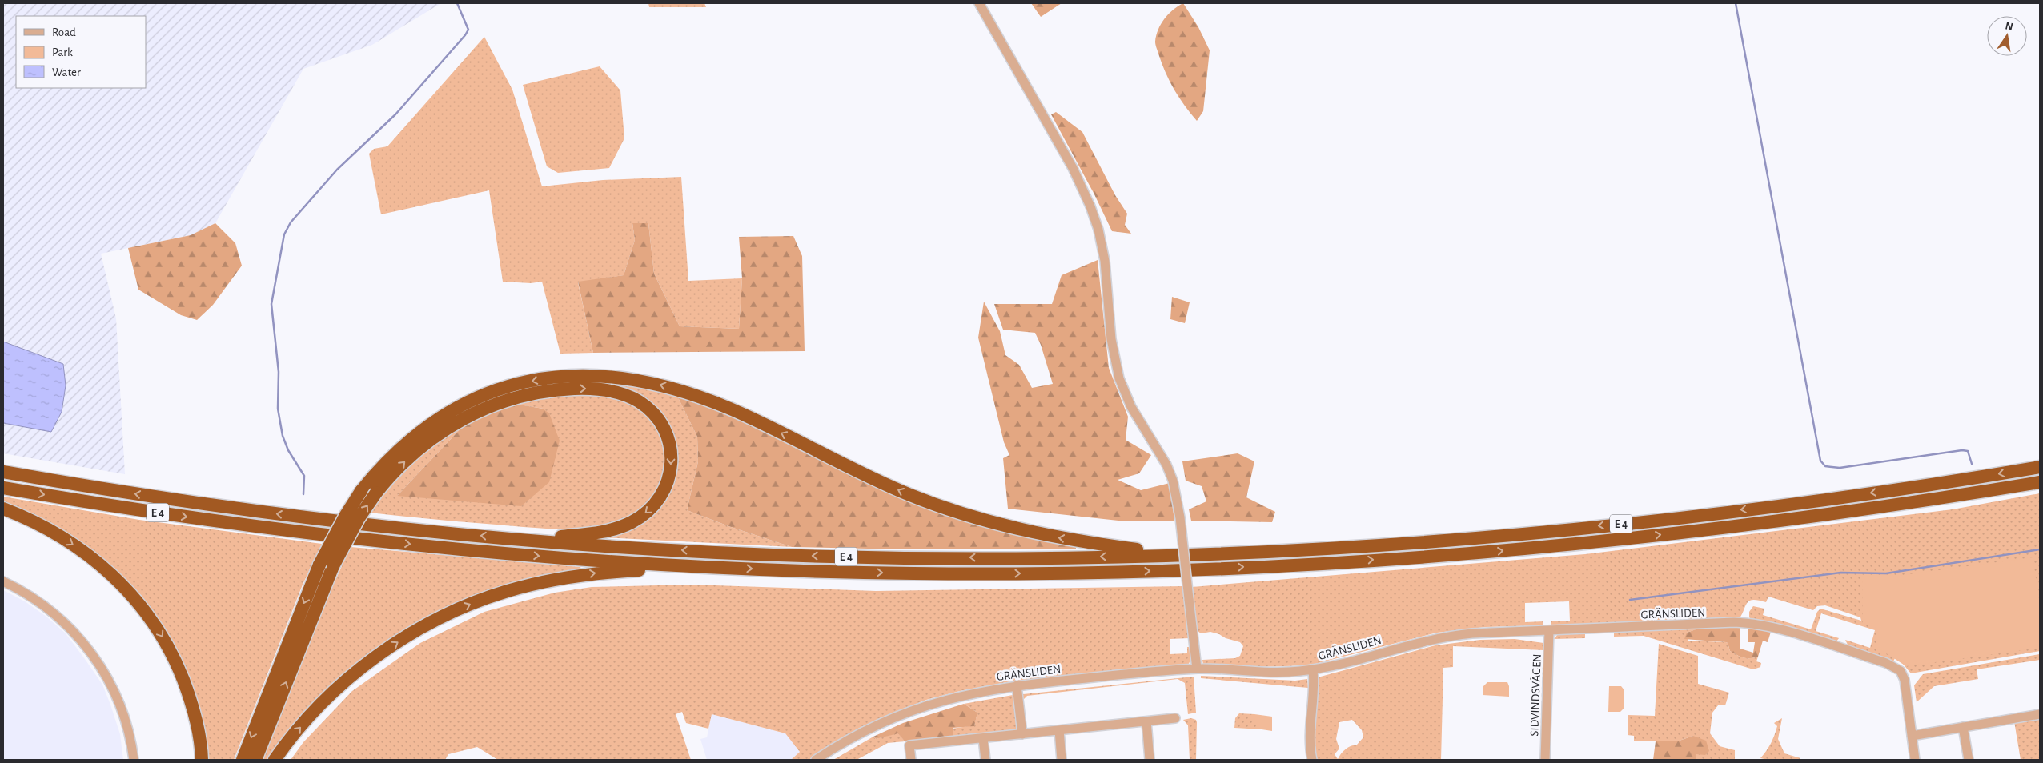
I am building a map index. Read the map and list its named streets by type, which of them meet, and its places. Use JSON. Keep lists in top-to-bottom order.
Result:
{
  "streets": {
    "highway": ["E 4"],
    "street": ["GRÄNSLIDEN", "SIDVINDSVÄGEN"]
  },
  "crossings": [
    ["GRÄNSLIDEN", "SIDVINDSVÄGEN"]
  ],
  "legend": ["Road", "Park", "Water"],
  "north": "top"
}
